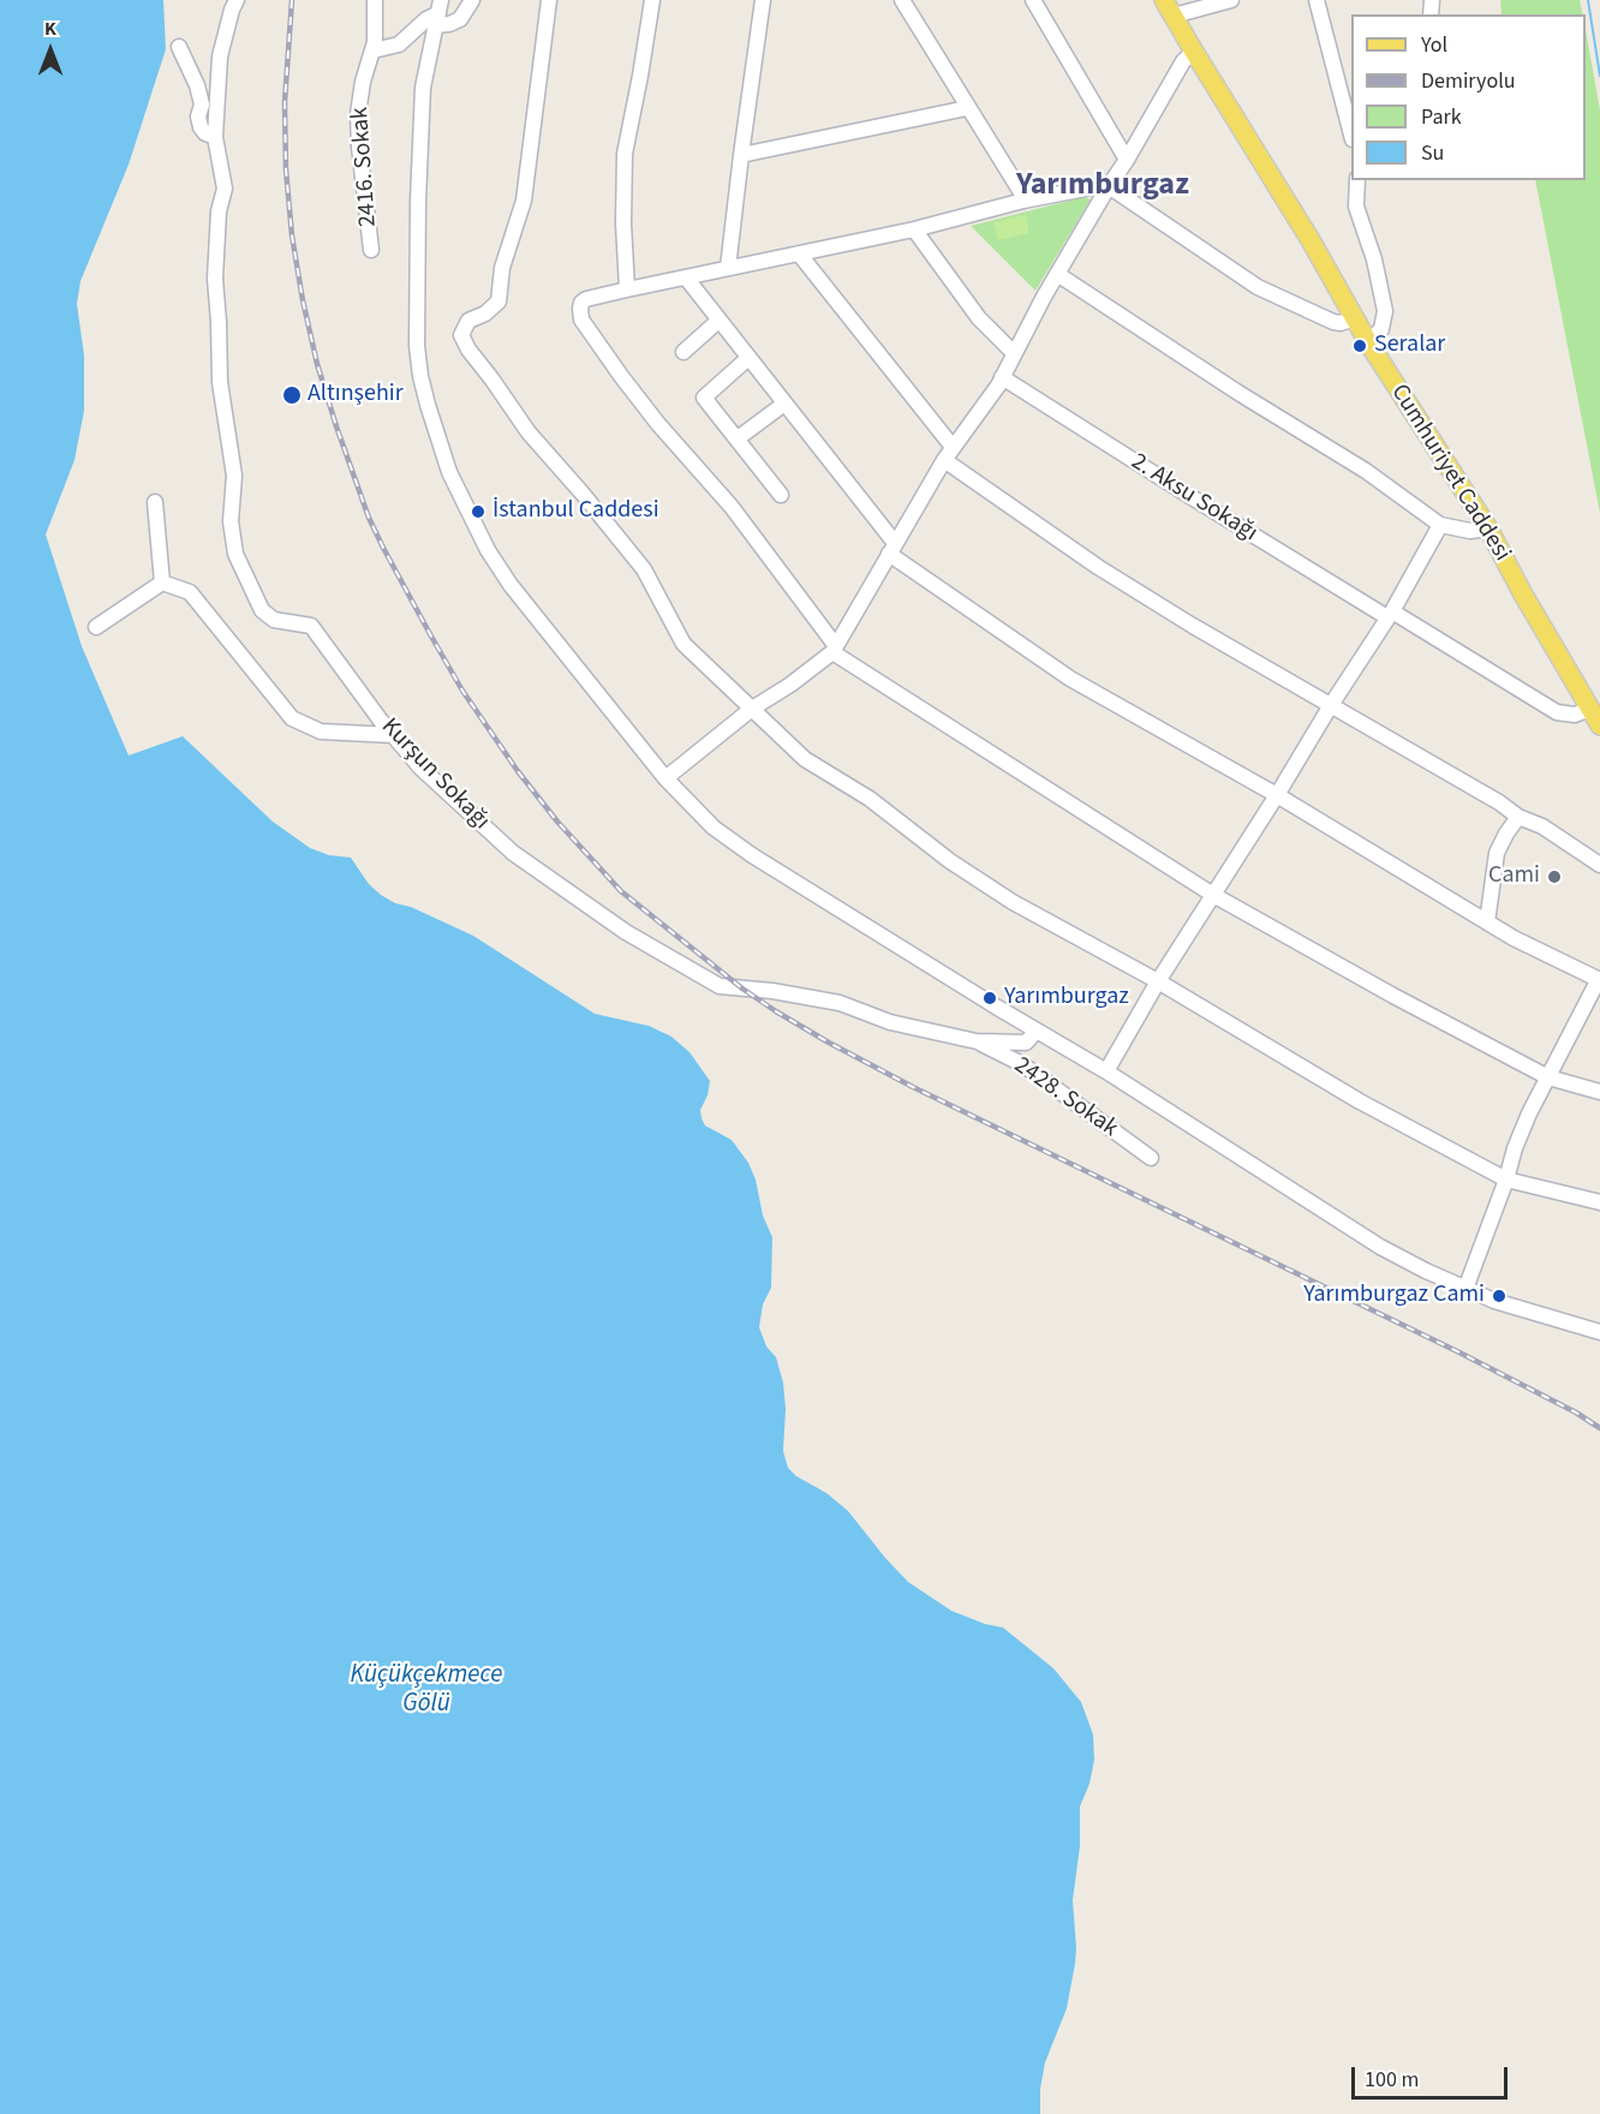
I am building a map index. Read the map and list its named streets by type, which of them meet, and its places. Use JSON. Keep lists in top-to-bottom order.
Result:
{
  "streets": {
    "main road": ["Cumhuriyet Caddesi"],
    "street": [
      "2416. Sokak",
      "2. Aksu Sokağı",
      "Kurşun Sokağı",
      "2428. Sokak"
    ]
  },
  "crossings": [
    ["Cumhuriyet Caddesi", "2. Aksu Sokağı"],
    ["Kurşun Sokağı", "2428. Sokak"]
  ],
  "districts": ["Yarımburgaz"],
  "water": ["Küçükçekmece Gölü"],
  "places": [
    "Seralar",
    "Altınşehir",
    "İstanbul Caddesi",
    "Cami",
    "Yarımburgaz",
    "Yarımburgaz Cami"
  ],
  "legend": [
    "Yol",
    "Demiryolu",
    "Park",
    "Su"
  ],
  "scale_bar": "100 m",
  "north": "top"
}
